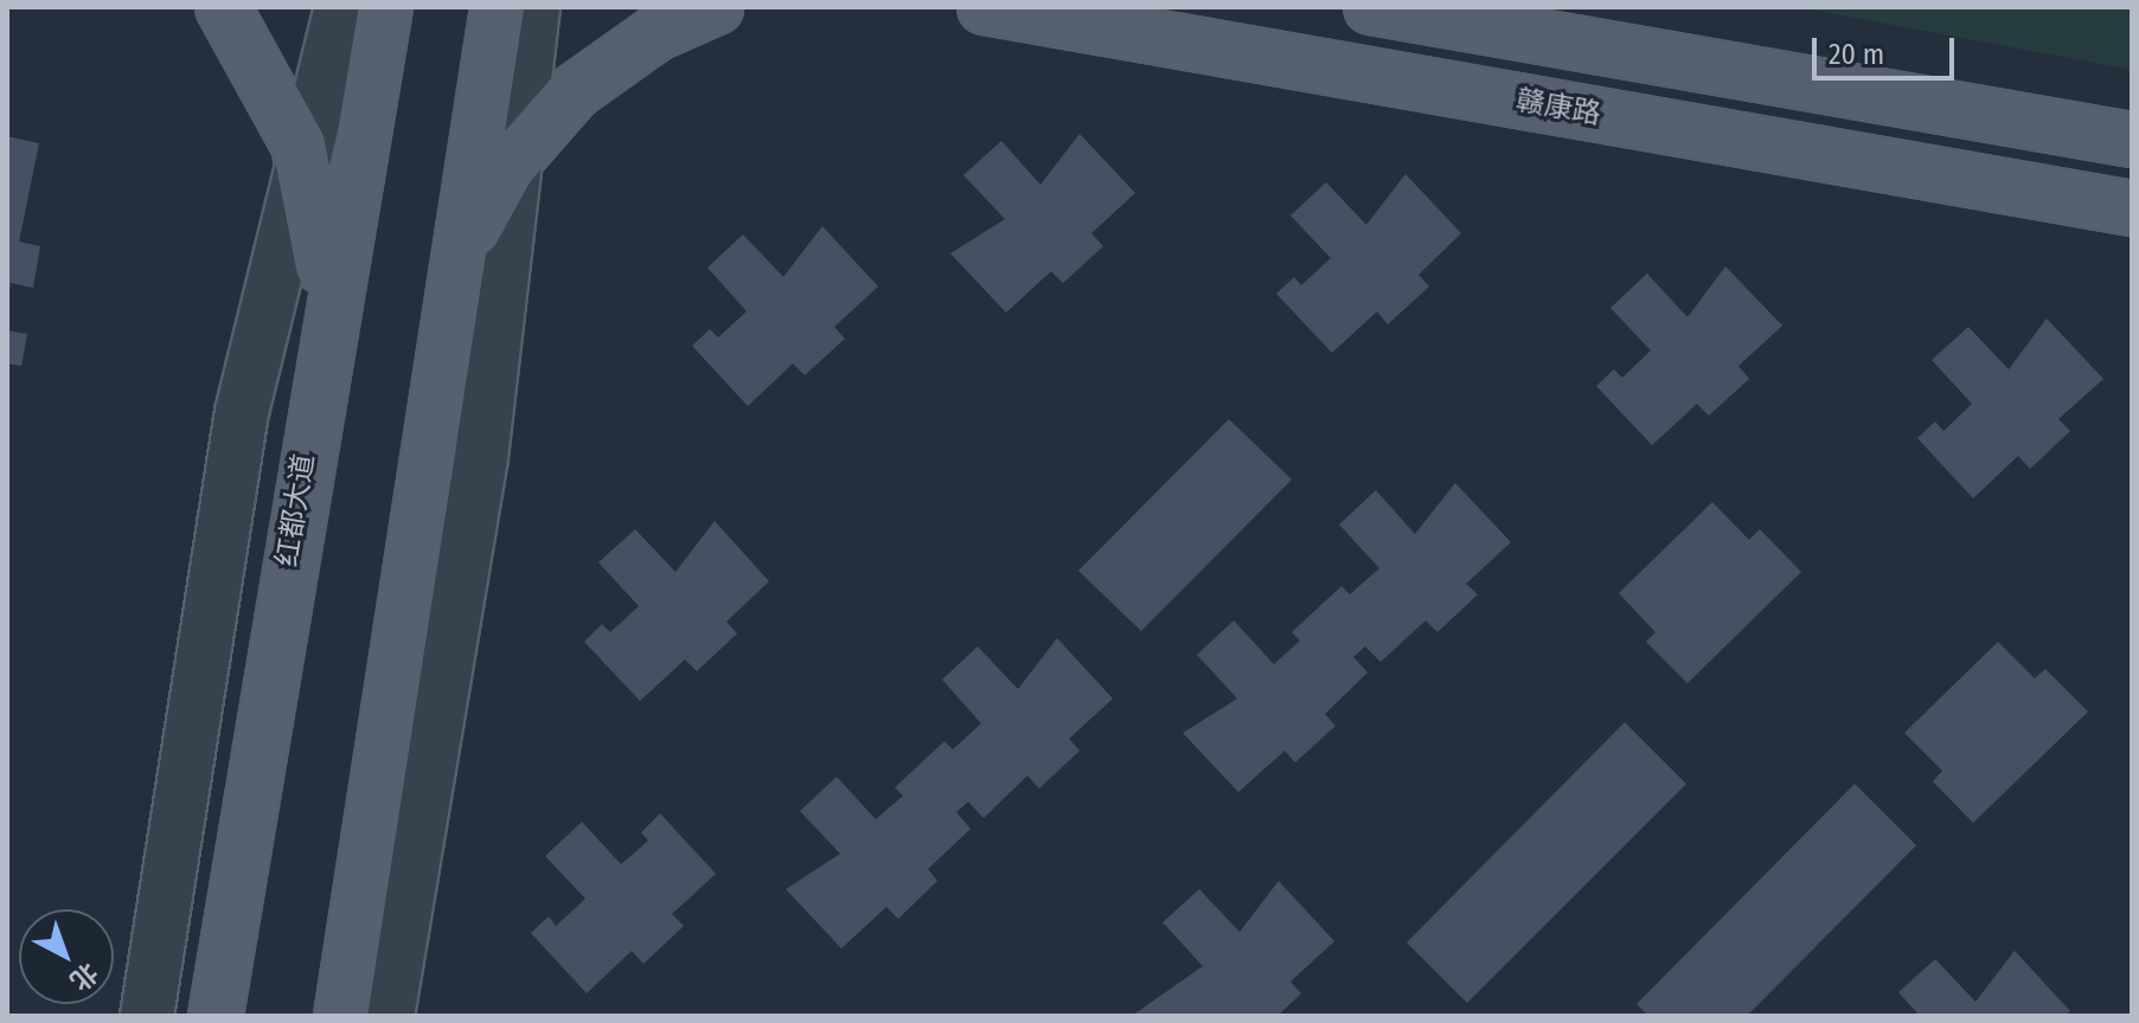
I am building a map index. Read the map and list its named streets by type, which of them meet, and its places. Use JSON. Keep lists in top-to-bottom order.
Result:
{
  "streets": {
    "main road": ["赣康路", "红都大道"]
  },
  "scale_bar": "20 m",
  "north": "bottom right"
}
